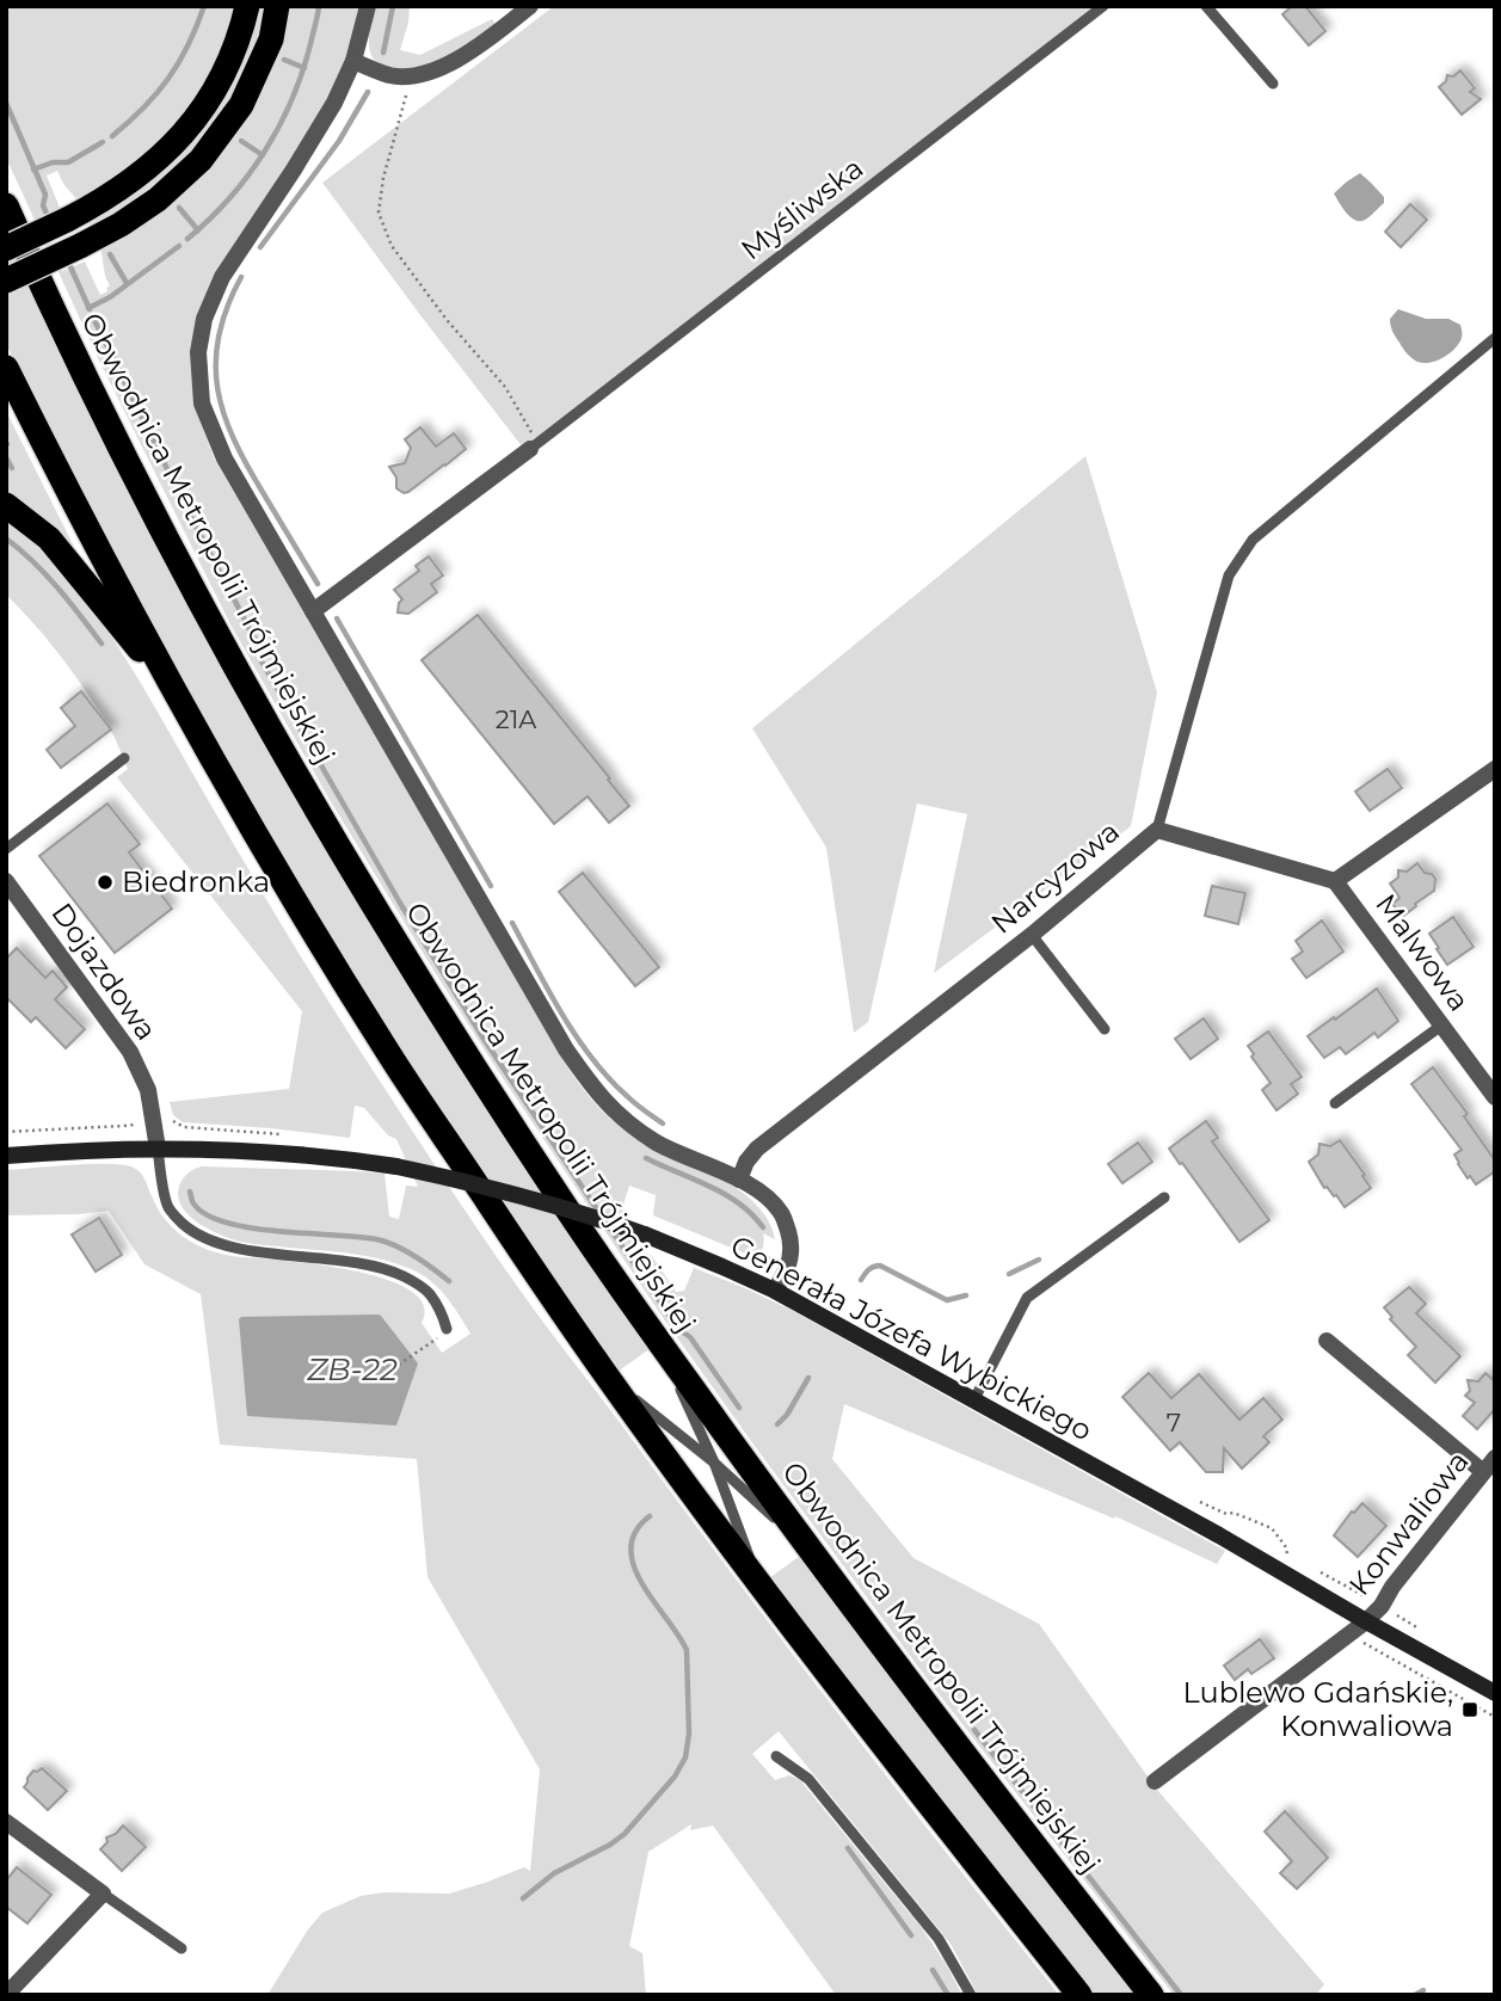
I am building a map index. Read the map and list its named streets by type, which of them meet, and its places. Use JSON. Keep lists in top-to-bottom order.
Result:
{
  "streets": {
    "highway": ["Obwodnica Metropolii Trójmiejskiej"],
    "main road": ["Generała Józefa Wybickiego"],
    "street": [
      "Narcyzowa",
      "Malwowa",
      "Dojazdowa",
      "Konwaliowa"
    ],
    "lane": ["Myśliwska"]
  },
  "crossings": [
    ["Narcyzowa", "Malwowa"],
    ["Dojazdowa", "Generała Józefa Wybickiego"],
    ["Generała Józefa Wybickiego", "Konwaliowa"]
  ],
  "water": ["ZB-22"],
  "places": {
    "other": ["Biedronka"],
    "transit": ["Lublewo Gdańskie, Konwaliowa"]
  },
  "house_numbers": ["21A", "7"]
}
